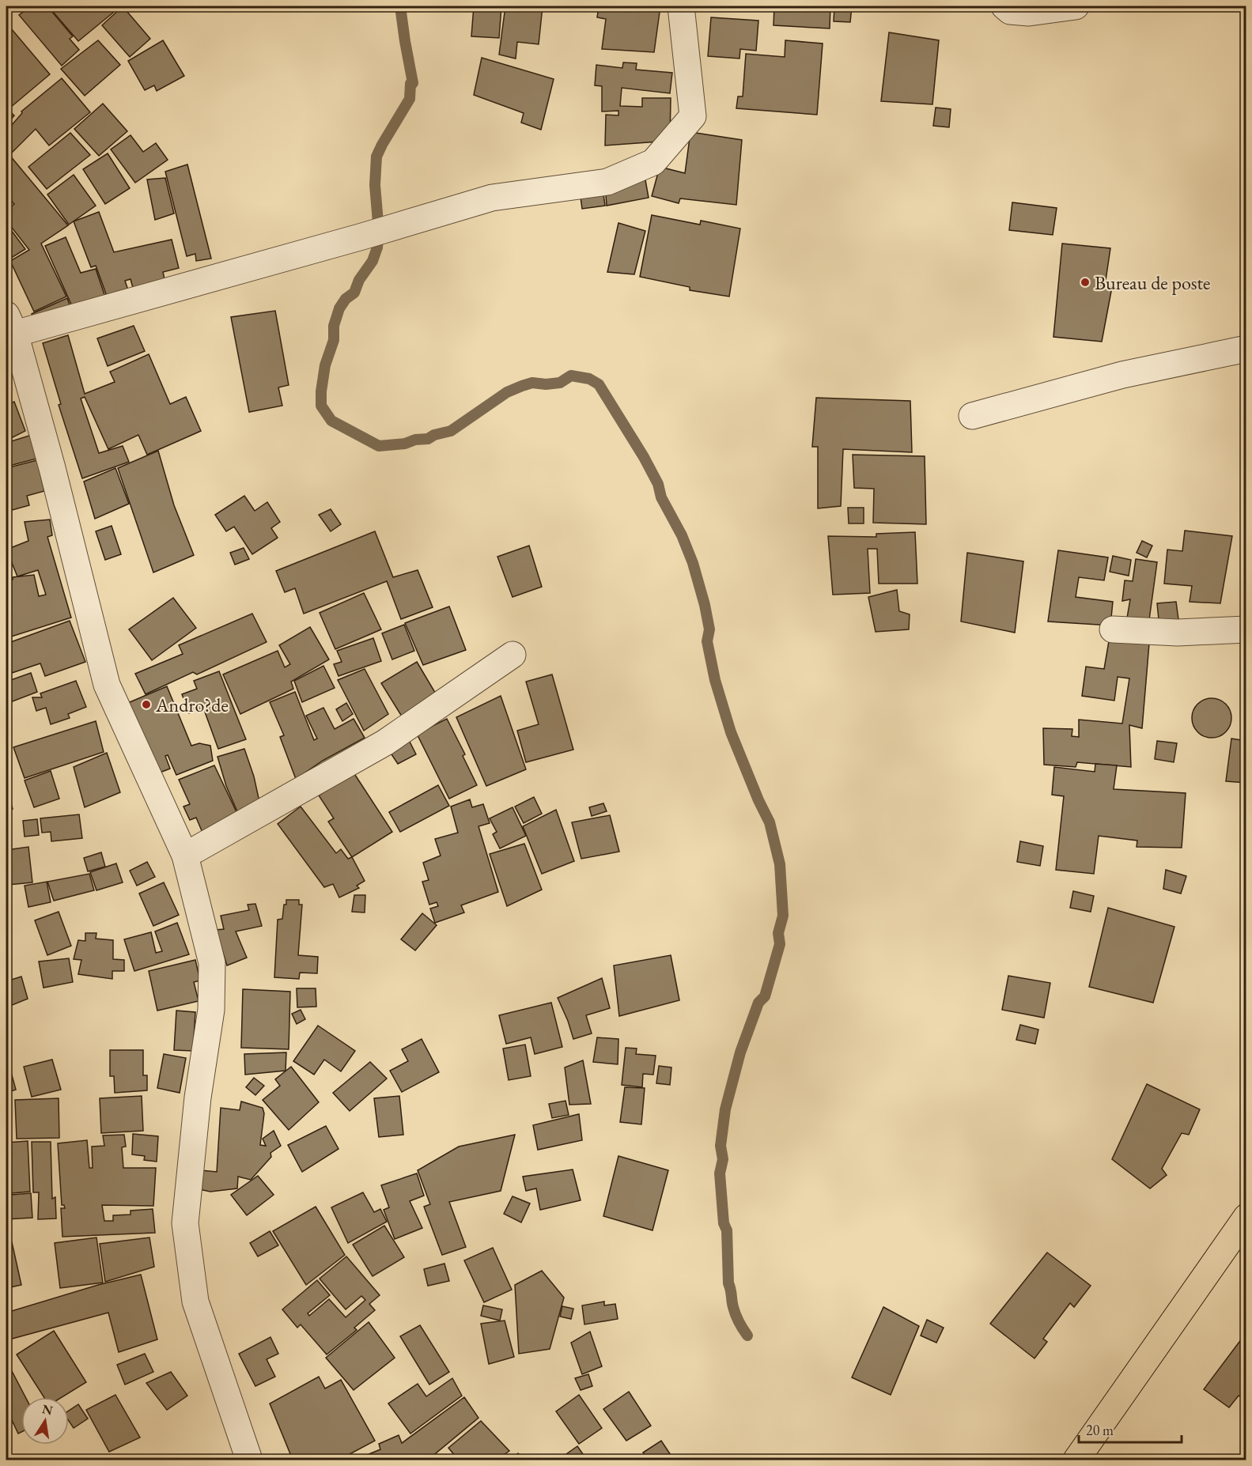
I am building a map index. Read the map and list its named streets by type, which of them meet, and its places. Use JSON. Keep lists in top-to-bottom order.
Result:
{
  "places": ["Bureau de poste", "Andro?de"],
  "scale_bar": "20 m",
  "north": "top"
}
